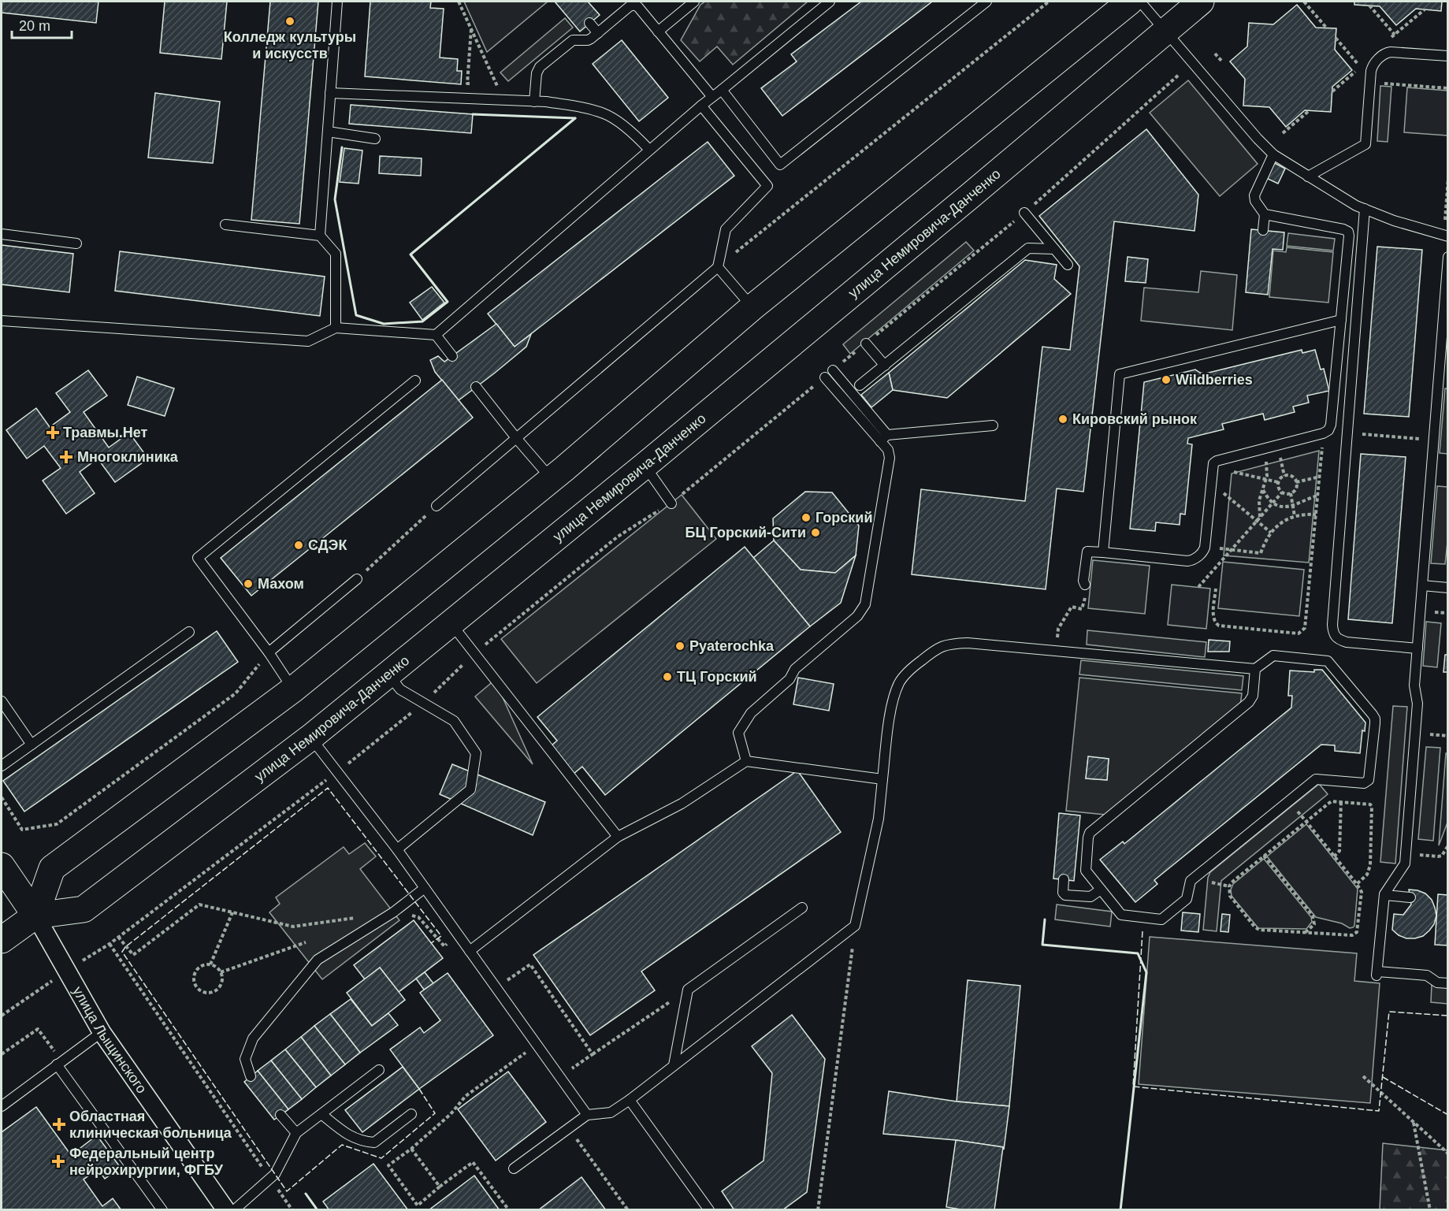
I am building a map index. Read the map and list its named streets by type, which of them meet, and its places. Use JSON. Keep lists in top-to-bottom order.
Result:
{
  "streets": {
    "main road": ["улица Немировича-Данченко", "улица Лыщинского"]
  },
  "crossings": [
    ["улица Немировича-Данченко", "улица Лыщинского"]
  ],
  "places": {
    "other": [
      "Колледж культуры и искусств",
      "Wildberries",
      "Кировский рынок",
      "Горский",
      "БЦ Горский-Сити",
      "СДЭК",
      "Махом",
      "Pyaterochka",
      "ТЦ Горский"
    ],
    "health": [
      "Травмы.Нет",
      "Многоклиника",
      "Областная клиническая больница",
      "Федеральный центр нейрохирургии, ФГБУ"
    ]
  },
  "scale_bar": "20 m"
}
